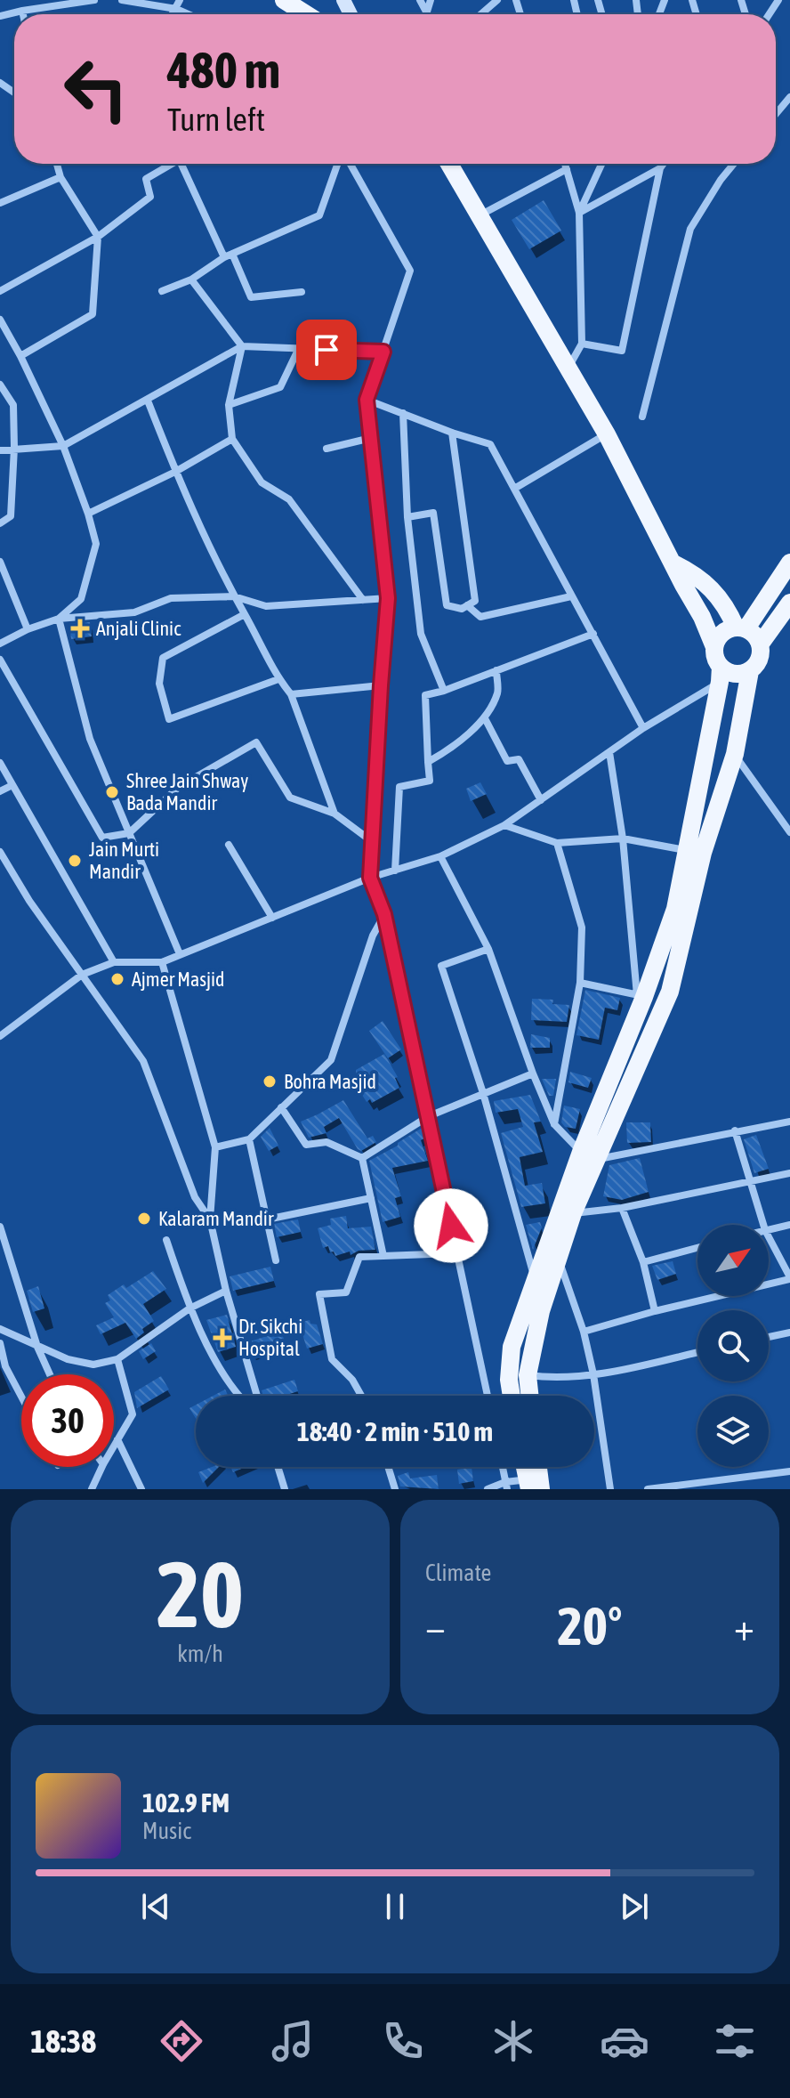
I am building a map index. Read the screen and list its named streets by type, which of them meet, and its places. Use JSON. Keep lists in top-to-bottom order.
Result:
{
  "places": {
    "health": ["Anjali Clinic", "Dr. Sikchi Hospital"],
    "other": [
      "Shree Jain Shway Bada Mandir",
      "Jain Murti Mandir",
      "Ajmer Masjid",
      "Bohra Masjid",
      "Kalaram Mandir"
    ]
  },
  "north": "top right",
  "page": {
    "turn": ["480 m", "Turn left"],
    "limit": "30",
    "trip": "18:40 · 2 min · 510 m",
    "tile": [
      ["20", "km/h"],
      "Climate"
    ],
    "heat": ["−", "20°", "+"],
    "song": ["102.9 FM", "Music"],
    "tabs": "18:38"
  }
}
